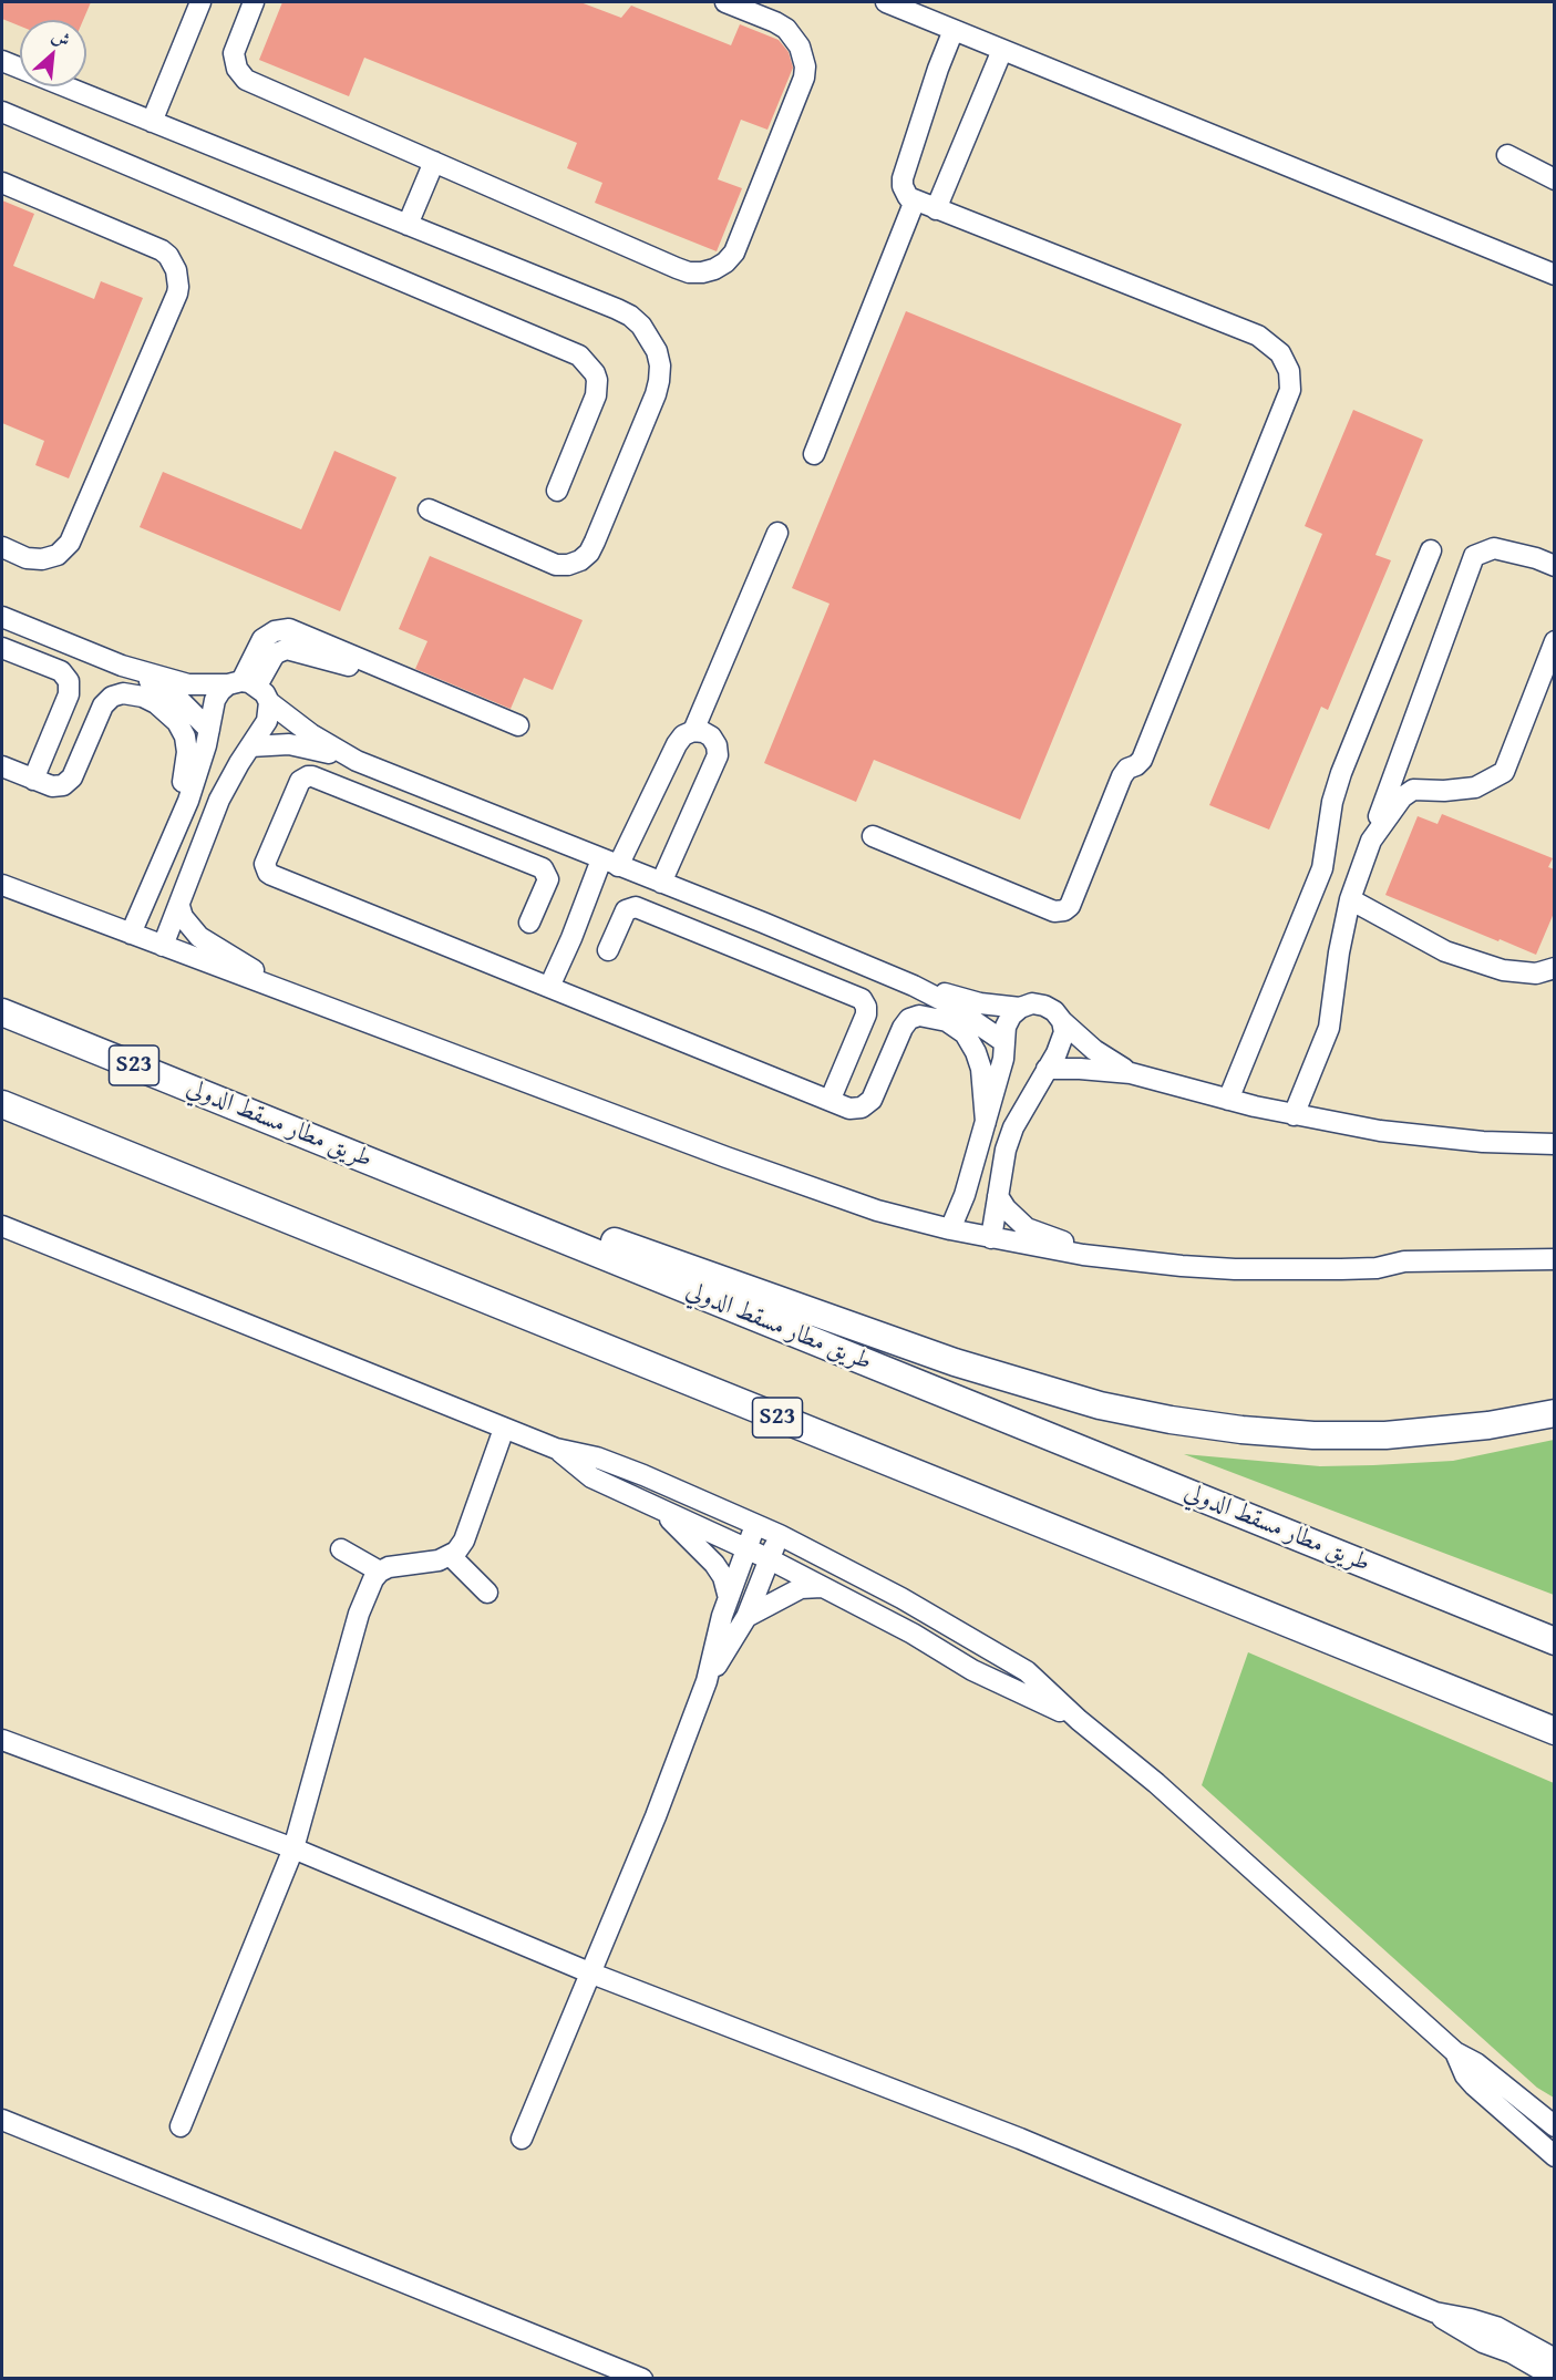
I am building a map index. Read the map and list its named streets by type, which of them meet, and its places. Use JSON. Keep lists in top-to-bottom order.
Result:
{
  "streets": {
    "main road": ["S23", "طريق مطار مسقط الدولي"]
  },
  "north": "top right"
}
